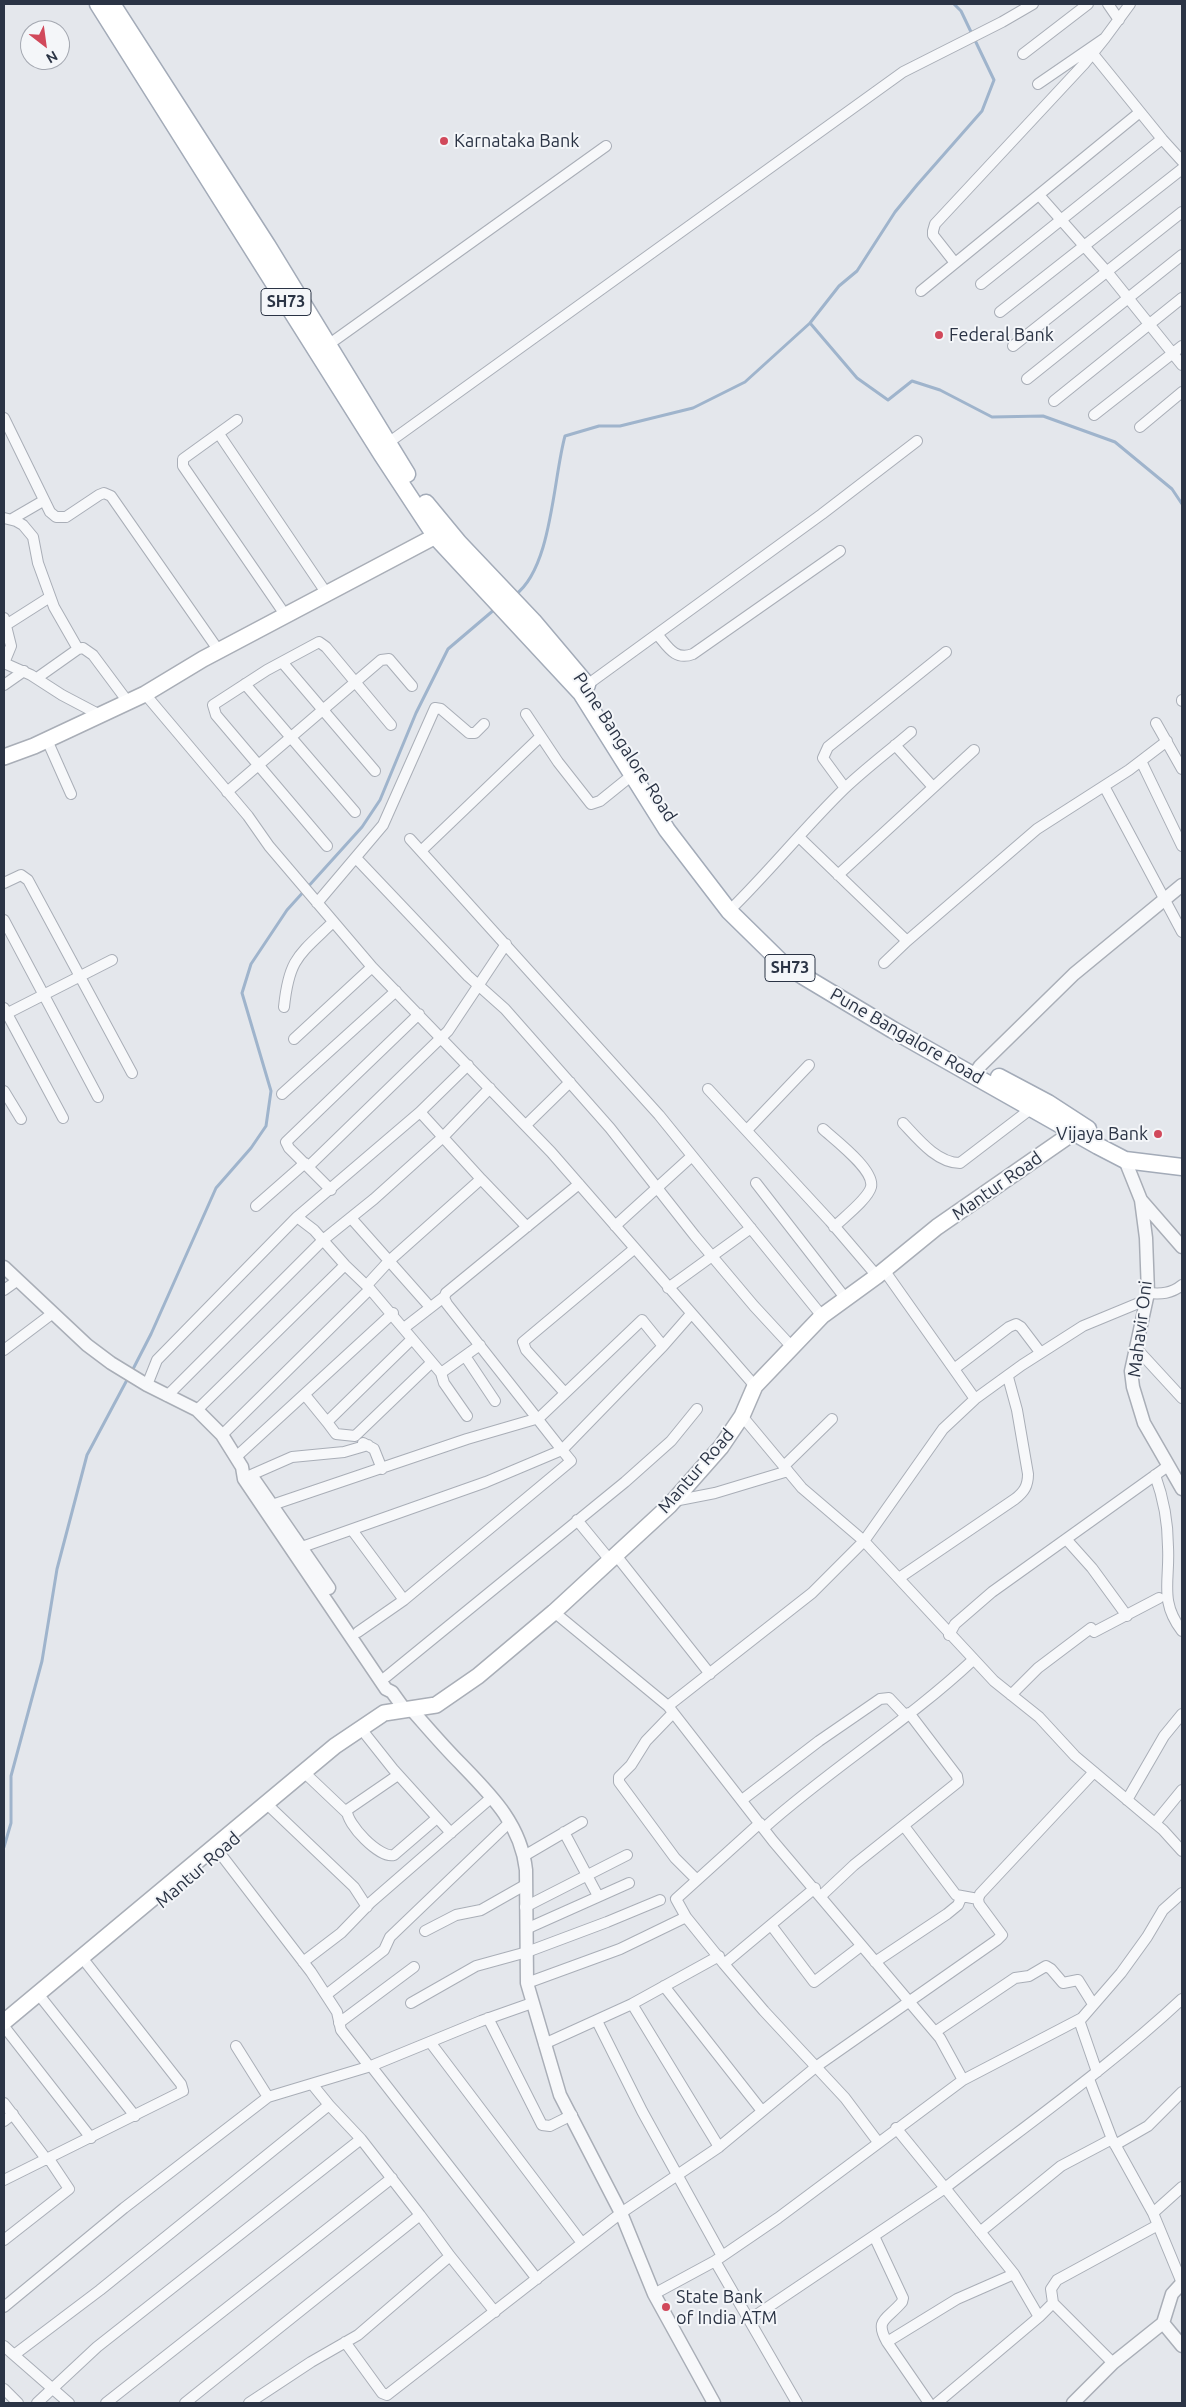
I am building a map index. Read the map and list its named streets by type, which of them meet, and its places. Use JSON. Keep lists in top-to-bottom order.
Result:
{
  "streets": {
    "main road": ["SH73", "Pune Bangalore Road", "Mantur Road"],
    "street": ["Mahavir Oni"]
  },
  "crossings": [
    ["SH73", "Pune Bangalore Road"],
    ["Pune Bangalore Road", "Mantur Road"],
    ["Pune Bangalore Road", "Mahavir Oni"]
  ],
  "places": [
    "Karnataka Bank",
    "Federal Bank",
    "Vijaya Bank",
    "State Bank of India ATM"
  ],
  "north": "bottom right"
}
